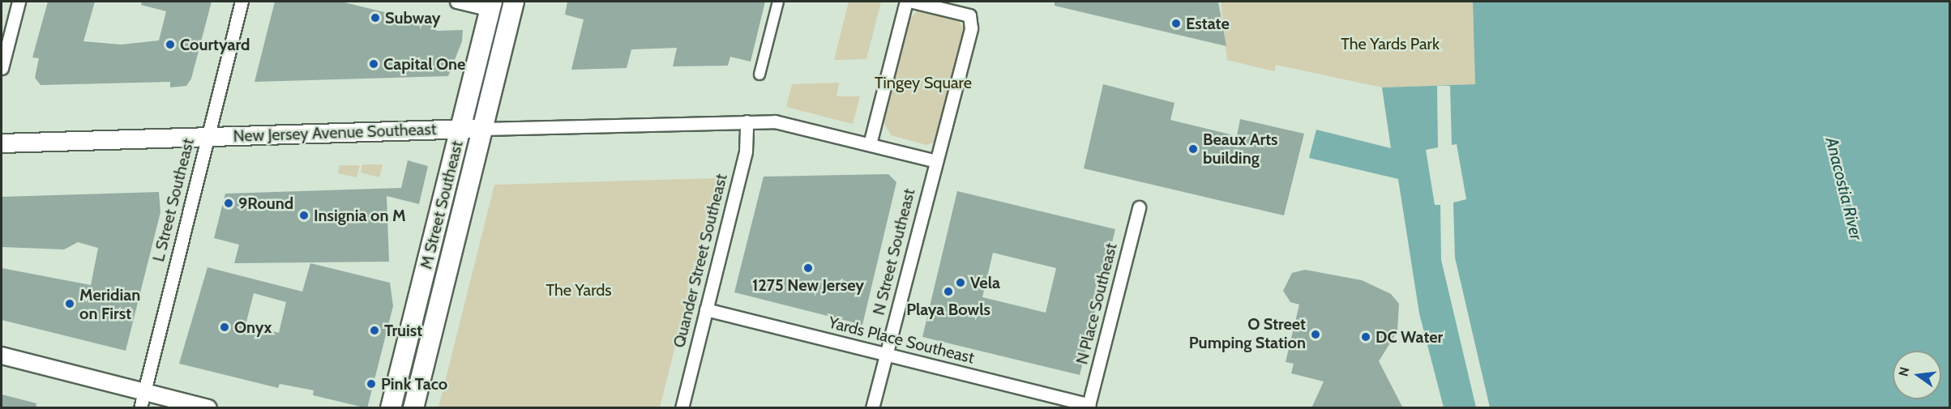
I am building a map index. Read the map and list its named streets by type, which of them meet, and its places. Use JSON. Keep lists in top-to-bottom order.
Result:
{
  "streets": {
    "main road": ["New Jersey Avenue Southeast", "M Street Southeast"],
    "street": [
      "L Street Southeast",
      "N Street Southeast",
      "Quander Street Southeast",
      "N Place Southeast",
      "Yards Place Southeast"
    ]
  },
  "crossings": [
    ["New Jersey Avenue Southeast", "L Street Southeast"],
    ["New Jersey Avenue Southeast", "M Street Southeast"],
    ["New Jersey Avenue Southeast", "N Street Southeast"],
    ["New Jersey Avenue Southeast", "Quander Street Southeast"],
    ["N Street Southeast", "Yards Place Southeast"],
    ["Quander Street Southeast", "Yards Place Southeast"],
    ["N Place Southeast", "Yards Place Southeast"]
  ],
  "water": ["Anacostia River"],
  "parks": ["The Yards Park", "Tingey Square", "The Yards"],
  "places": [
    "Subway",
    "Estate",
    "Courtyard",
    "Capital One",
    "Beaux Arts building",
    "9Round",
    "Insignia on M",
    "1275 New Jersey",
    "Vela",
    "Playa Bowls",
    "Meridian on First",
    "Onyx",
    "Truist",
    "O Street Pumping Station",
    "DC Water",
    "Pink Taco"
  ],
  "north": "left"
}
